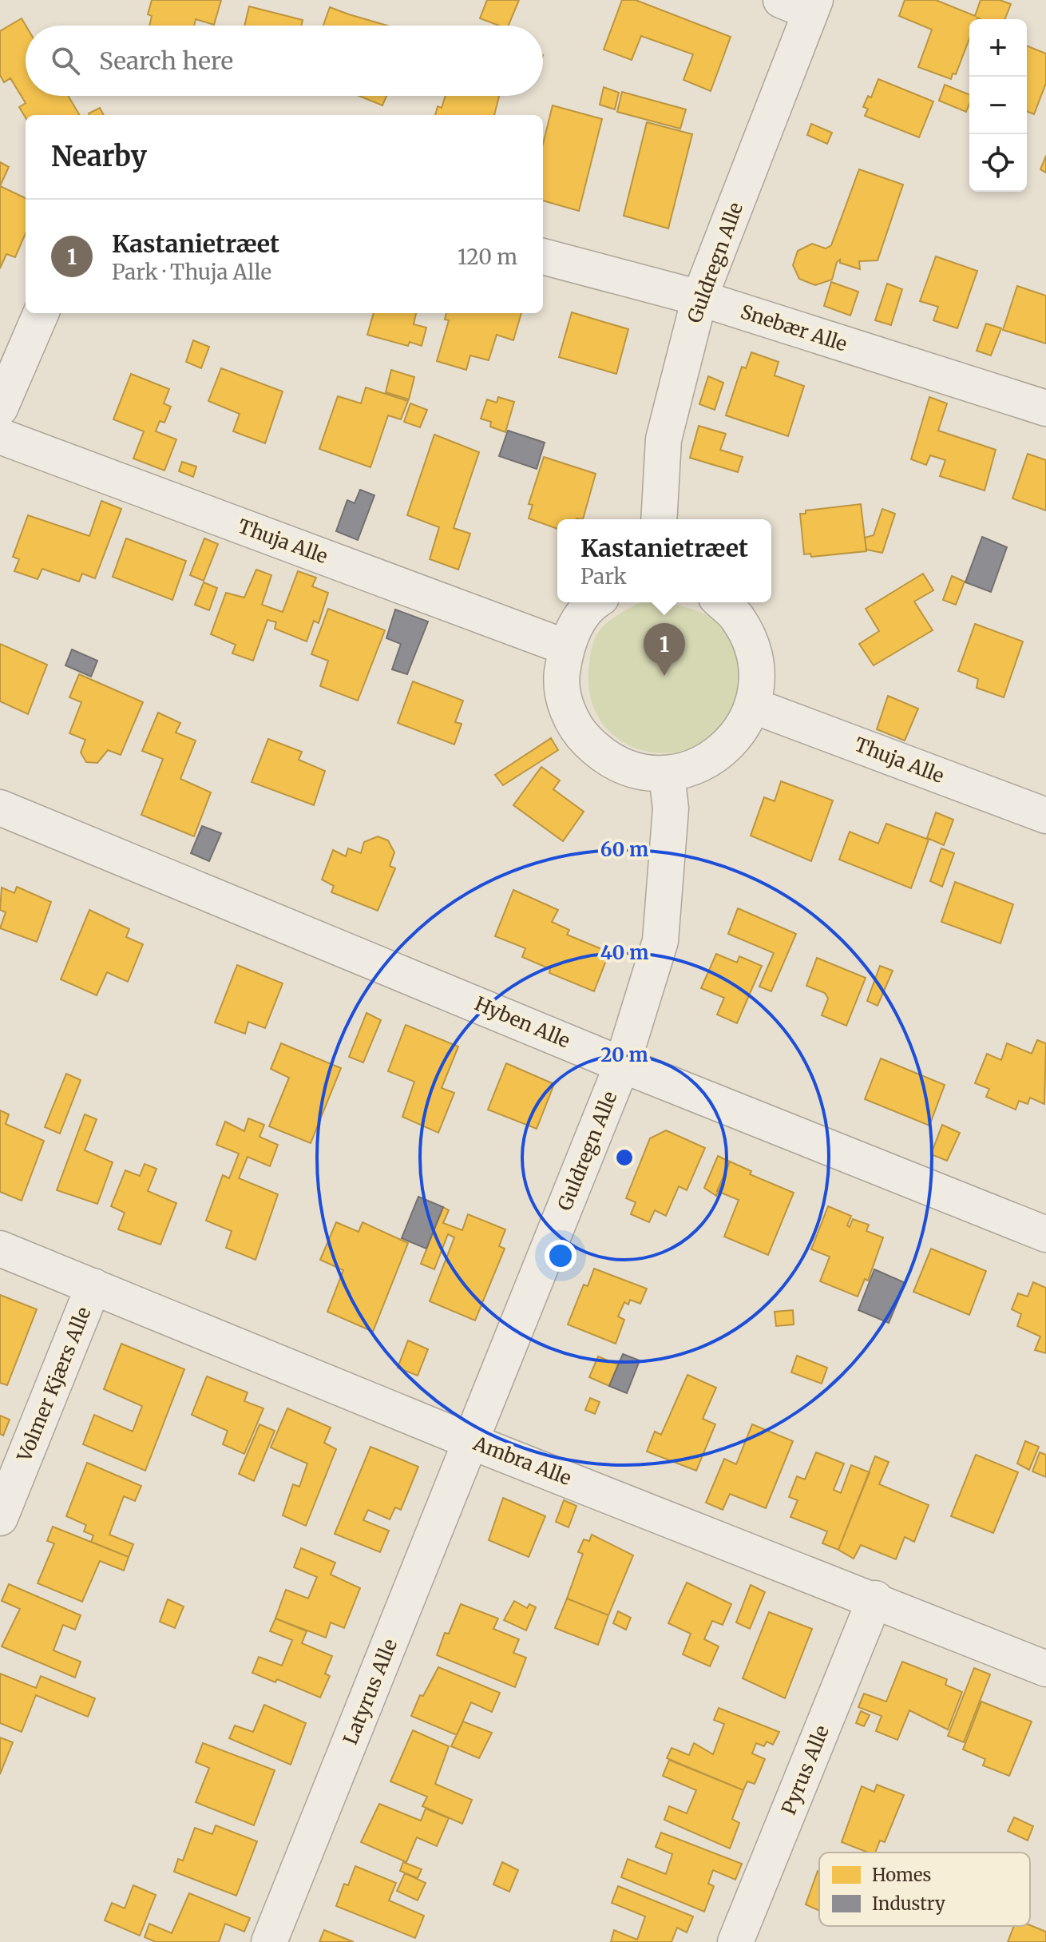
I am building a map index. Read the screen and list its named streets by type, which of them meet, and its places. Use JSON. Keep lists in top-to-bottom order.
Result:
{
  "streets": {
    "street": [
      "Guldregn Alle",
      "Snebær Alle",
      "Thuja Alle",
      "Hyben Alle",
      "Volmer Kjærs Alle",
      "Ambra Alle",
      "Latyrus Alle",
      "Pyrus Alle"
    ]
  },
  "crossings": [
    ["Guldregn Alle", "Snebær Alle"],
    ["Guldregn Alle", "Hyben Alle"],
    ["Guldregn Alle", "Ambra Alle"],
    ["Guldregn Alle", "Latyrus Alle"],
    ["Volmer Kjærs Alle", "Ambra Alle"],
    ["Ambra Alle", "Latyrus Alle"],
    ["Ambra Alle", "Pyrus Alle"]
  ],
  "legend": ["Homes", "Industry"],
  "page": {
    "map_buttons": ["+", "−"],
    "search": "Search here",
    "heading": "Nearby",
    "list": [
      {
        "mark": "1",
        "name": "Kastanietræet",
        "note": "Park · Thuja Alle",
        "value": "120 m"
      }
    ],
    "popup": ["Kastanietræet", "Park"],
    "pins": "1"
  },
  "rings": ["60 m", "40 m", "20 m"]
}
